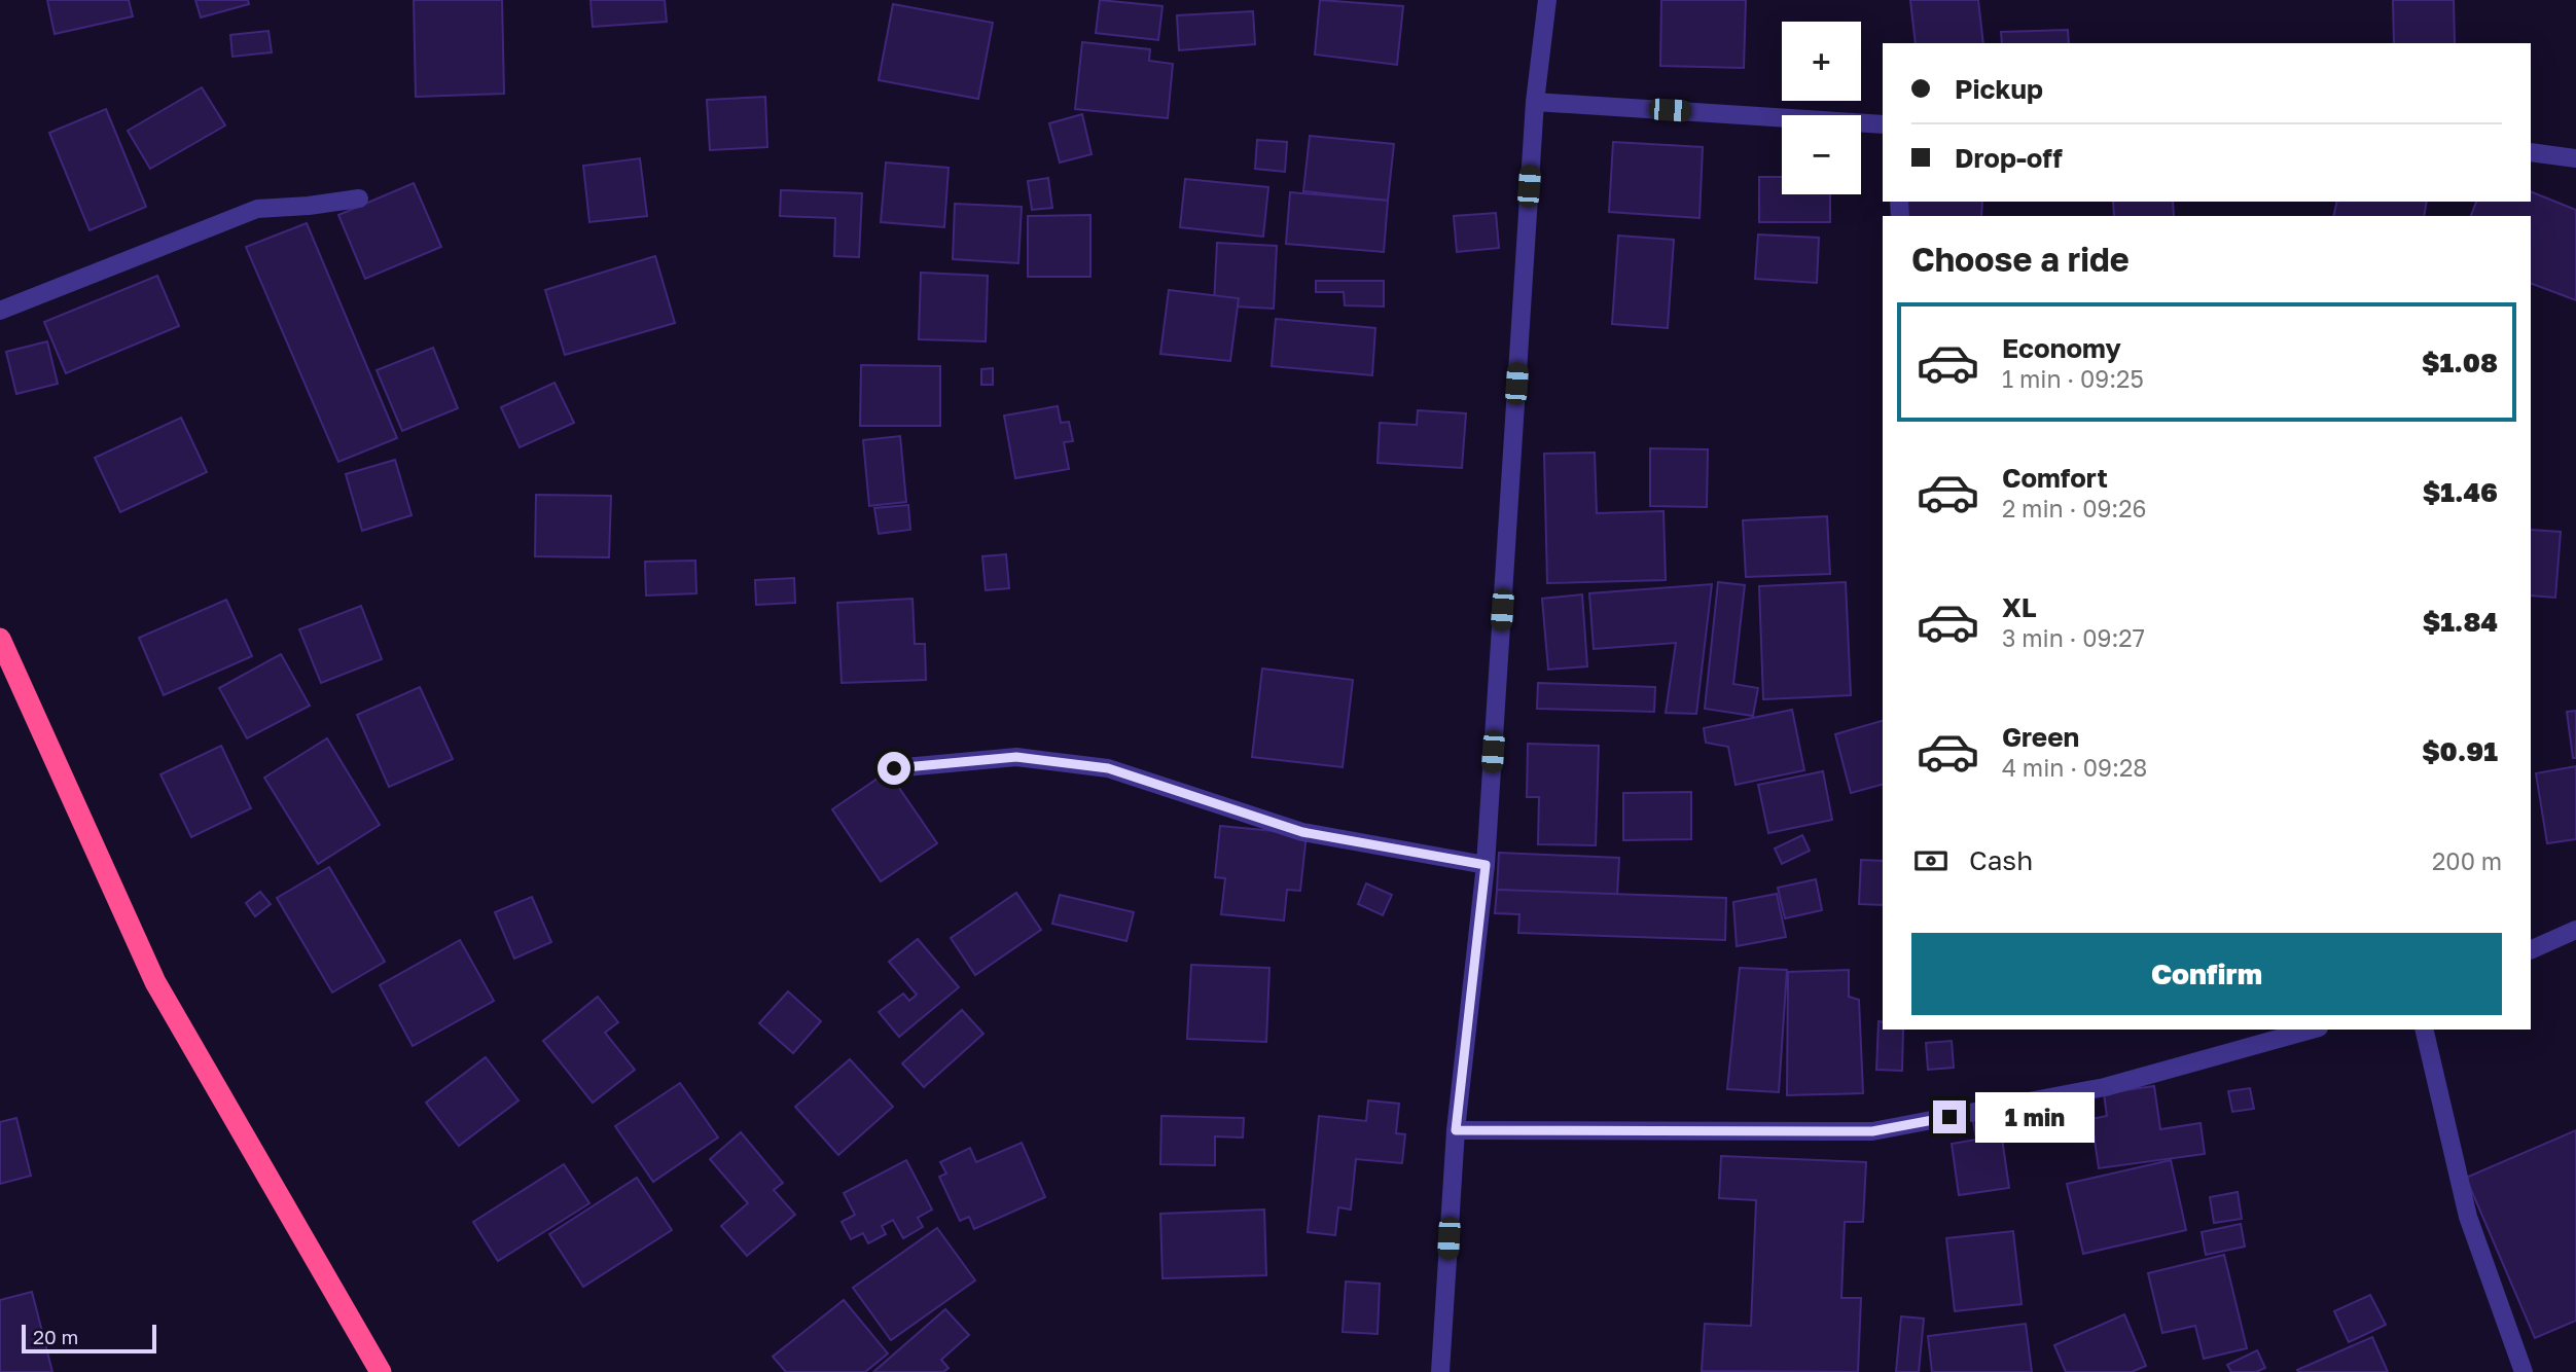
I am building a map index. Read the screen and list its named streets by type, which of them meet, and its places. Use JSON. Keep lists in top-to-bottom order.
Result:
{
  "scale_bar": "20 m",
  "page": {
    "map_buttons": ["+", "−"],
    "banner": ["Pickup", "Drop-off"],
    "heading": "Choose a ride",
    "list": [
      {
        "name": "Economy",
        "note": "1 min · 09:25",
        "value": "$1.08"
      },
      {
        "name": "Comfort",
        "note": "2 min · 09:26",
        "value": "$1.46"
      },
      {
        "name": "XL",
        "note": "3 min · 09:27",
        "value": "$1.84"
      },
      {
        "name": "Green",
        "note": "4 min · 09:28",
        "value": "$0.91"
      }
    ],
    "pay": ["Cash", "200 m"],
    "buttons": "Confirm",
    "bubble": "1 min",
    "scale": "20 m"
  }
}
